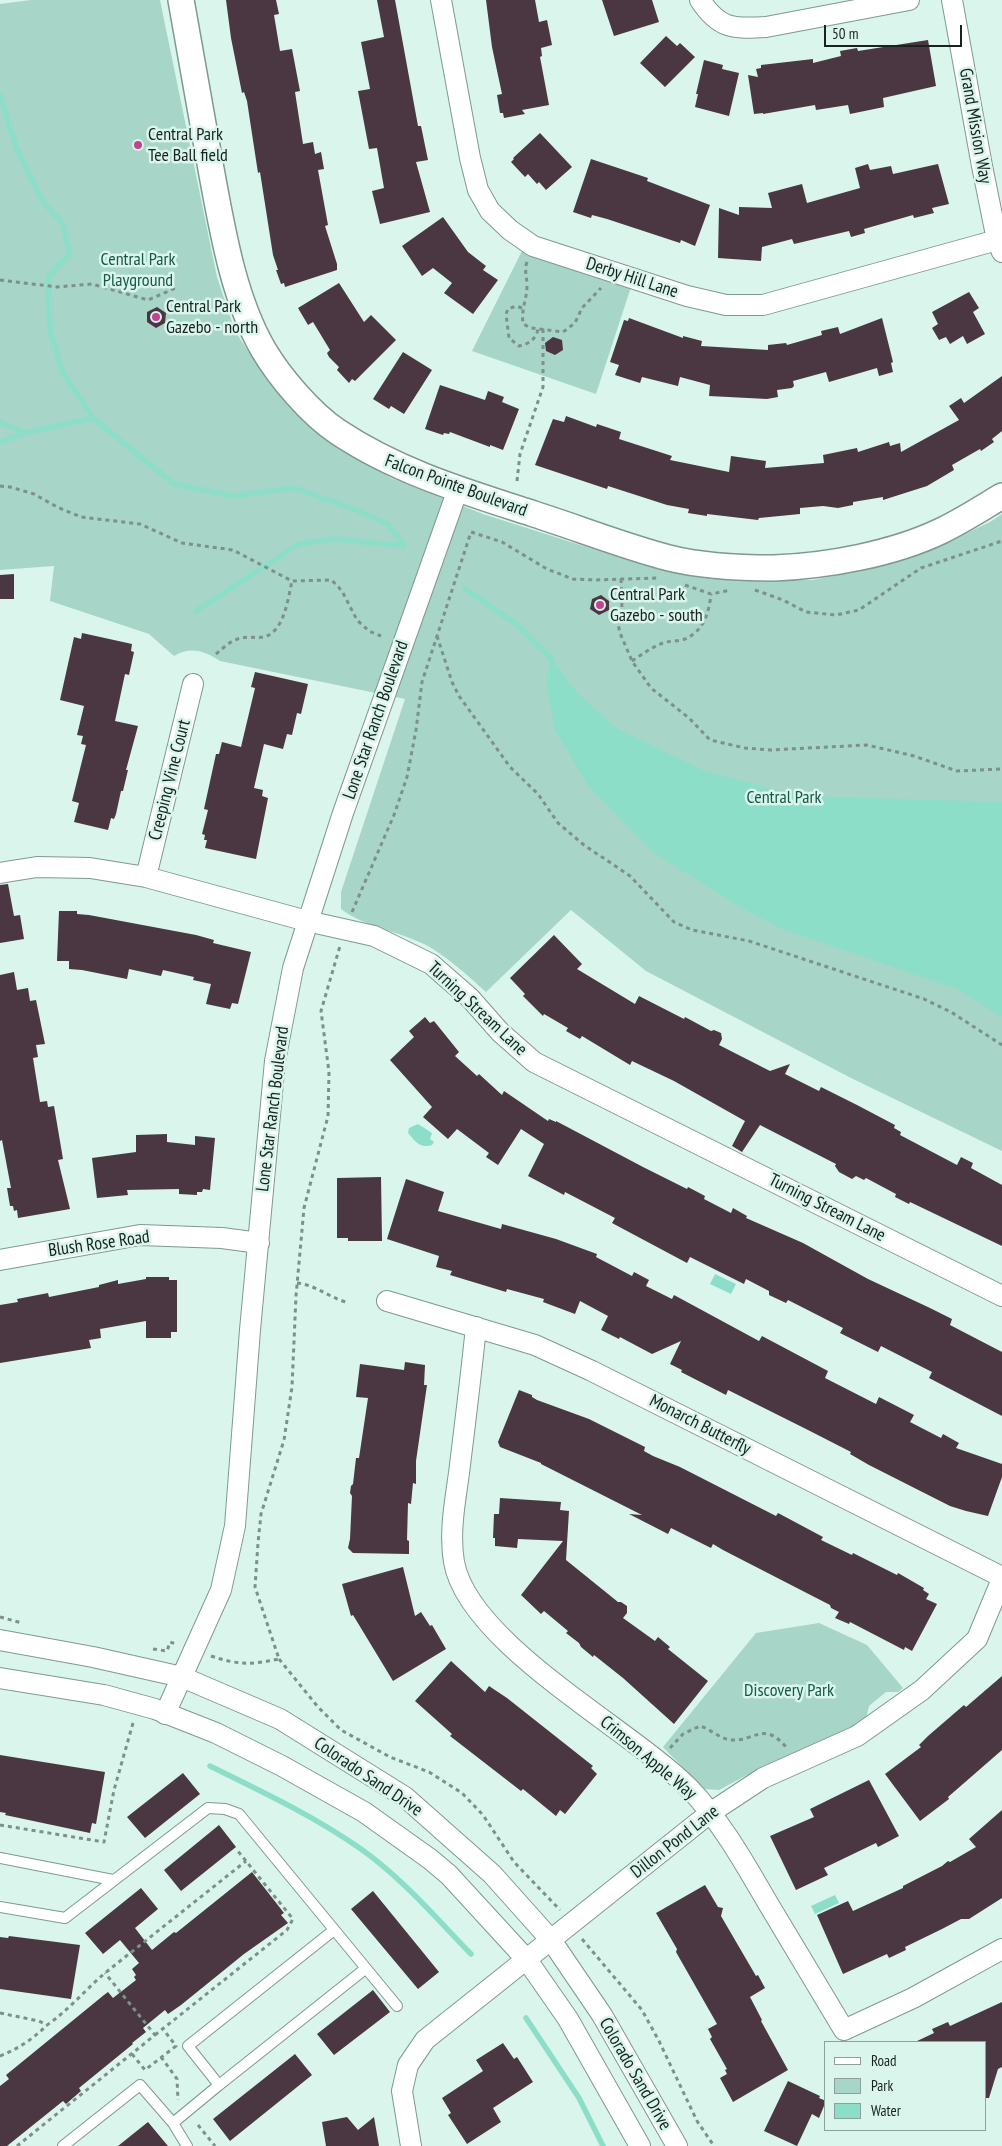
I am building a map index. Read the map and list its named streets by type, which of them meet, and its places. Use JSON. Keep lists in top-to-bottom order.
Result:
{
  "streets": {
    "street": [
      "Grand Mission Way",
      "Derby Hill Lane",
      "Falcon Pointe Boulevard",
      "Lone Star Ranch Boulevard",
      "Creeping Vine Court",
      "Turning Stream Lane",
      "Blush Rose Road",
      "Monarch Butterfly",
      "Crimson Apple Way",
      "Colorado Sand Drive",
      "Dillon Pond Lane"
    ]
  },
  "crossings": [
    ["Grand Mission Way", "Derby Hill Lane"],
    ["Falcon Pointe Boulevard", "Lone Star Ranch Boulevard"],
    ["Lone Star Ranch Boulevard", "Turning Stream Lane"],
    ["Lone Star Ranch Boulevard", "Blush Rose Road"],
    ["Lone Star Ranch Boulevard", "Colorado Sand Drive"],
    ["Creeping Vine Court", "Turning Stream Lane"],
    ["Monarch Butterfly", "Crimson Apple Way"],
    ["Monarch Butterfly", "Dillon Pond Lane"],
    ["Crimson Apple Way", "Dillon Pond Lane"],
    ["Colorado Sand Drive", "Dillon Pond Lane"]
  ],
  "parks": ["Central Park Playground", "Central Park", "Discovery Park"],
  "places": ["Central Park Tee Ball field", "Central Park Gazebo - north", "Central Park Gazebo - south"],
  "legend": ["Road", "Park", "Water"],
  "scale_bar": "50 m"
}
